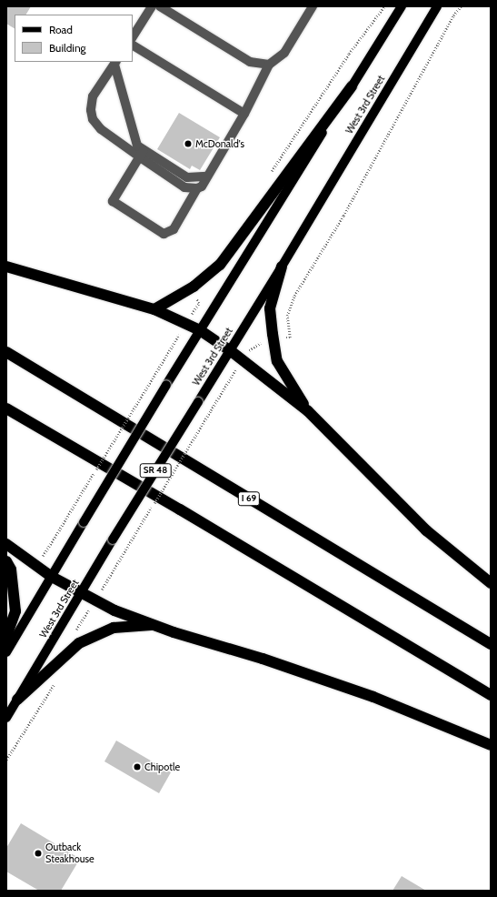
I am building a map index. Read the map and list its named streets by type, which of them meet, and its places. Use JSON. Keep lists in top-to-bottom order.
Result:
{
  "streets": {
    "highway": ["I 69"],
    "main road": ["West 3rd Street", "SR 48"]
  },
  "places": ["McDonald's", "Chipotle", "Outback Steakhouse"],
  "legend": ["Road", "Building"]
}
